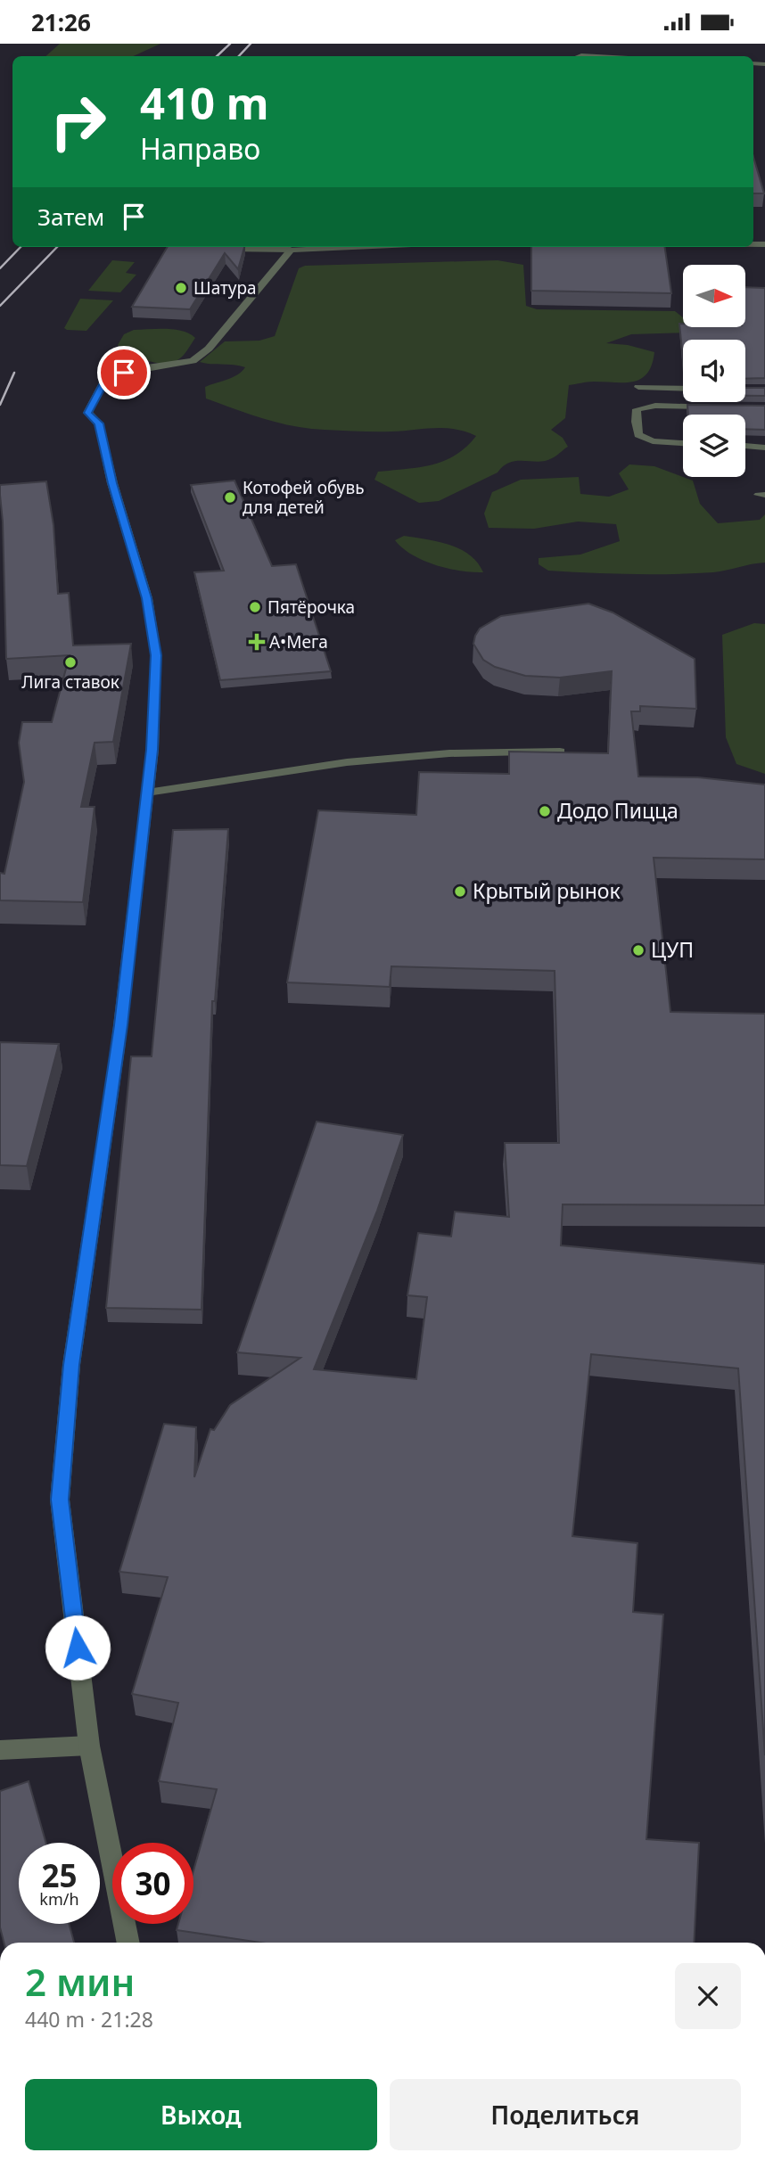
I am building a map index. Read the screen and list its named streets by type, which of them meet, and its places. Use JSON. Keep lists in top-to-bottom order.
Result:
{
  "places": {
    "other": [
      "Шатура",
      "Котофей обувь для детей",
      "Пятёрочка",
      "Лига ставок",
      "Додо Пицца",
      "Крытый рынок",
      "ЦУП"
    ],
    "health": ["А•Мега"]
  },
  "north": "right",
  "page": {
    "status": "21:26",
    "turn": ["410 m", "Направо"],
    "then": "Затем",
    "speed": "25 km/h",
    "limit": "30",
    "heading": ["2 мин", "440 m · 21:28"],
    "buttons": ["Выход", "Поделиться"]
  }
}
